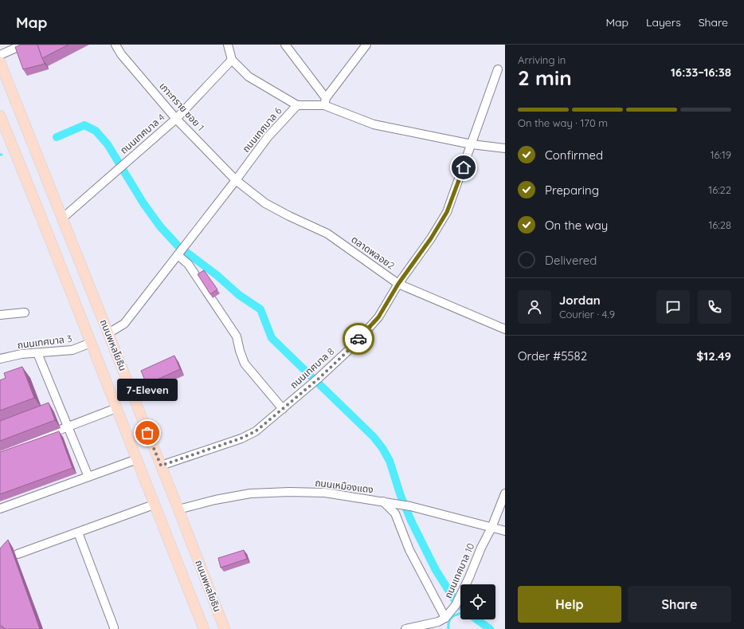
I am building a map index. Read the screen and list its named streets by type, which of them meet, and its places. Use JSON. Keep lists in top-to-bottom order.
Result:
{
  "streets": {
    "main road": ["ถนนพหลโยธิน"],
    "street": [
      "เกาะทราย ซอย 1",
      "ถนนเทศบาล 6",
      "ถนนเทศบาล 4",
      "ตลาดพลอย2",
      "ถนนเทศบาล 3",
      "ถนนเทศบาล 8",
      "ถนนเหมืองแดง",
      "ถนนเทศบาล 10"
    ]
  },
  "crossings": [
    ["เกาะทราย ซอย 1", "ถนนเทศบาล 6"],
    ["เกาะทราย ซอย 1", "ถนนเทศบาล 4"],
    ["เกาะทราย ซอย 1", "ตลาดพลอย2"],
    ["ถนนเทศบาล 6", "ตลาดพลอย2"],
    ["ถนนเทศบาล 6", "ถนนพหลโยธิน"],
    ["ถนนเทศบาล 4", "ถนนพหลโยธิน"],
    ["ตลาดพลอย2", "ถนนเทศบาล 8"],
    ["ถนนเทศบาล 3", "ถนนพหลโยธิน"],
    ["ถนนพหลโยธิน", "ถนนเทศบาล 8"],
    ["ถนนพหลโยธิน", "ถนนเหมืองแดง"],
    ["ถนนเหมืองแดง", "ถนนเทศบาล 10"]
  ],
  "places": ["7-Eleven"],
  "page": {
    "header": "Map",
    "nav": ["Map", "Layers", "Share"],
    "heading": ["2 min", "Arriving in", "16:33–16:38"],
    "panel": [
      "Jordan",
      "Courier · 4.9",
      "Order #5582",
      "$12.49"
    ],
    "bar": "On the way · 170 m",
    "list": [
      ["Confirmed", "16:19"],
      ["Preparing", "16:22"],
      ["On the way", "16:28"],
      "Delivered"
    ],
    "bubble": "7-Eleven",
    "buttons": ["Help", "Share"]
  }
}
